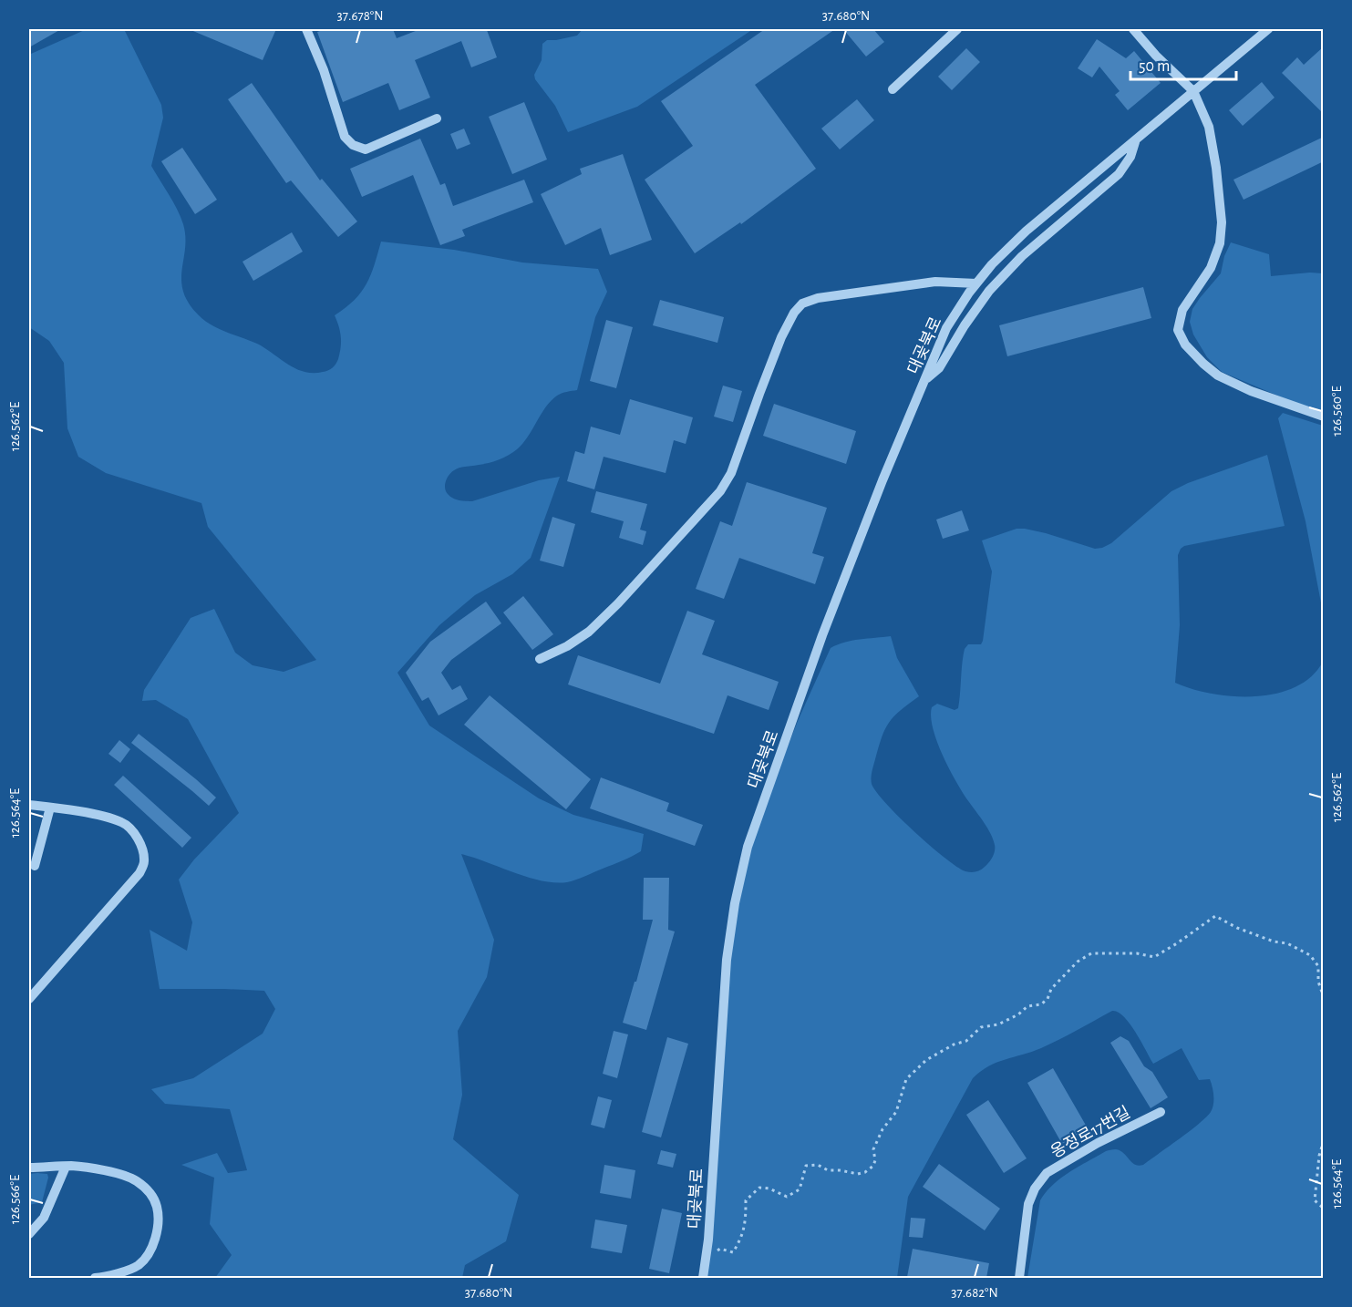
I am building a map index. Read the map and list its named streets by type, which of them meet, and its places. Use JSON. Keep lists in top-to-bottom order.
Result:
{
  "streets": {
    "street": ["대곶북로", "옹정로17번길"]
  },
  "scale_bar": "50 m",
  "coordinates": [
    "37.678°N",
    "37.680°N",
    "126.560°E",
    "126.562°E",
    "126.564°E",
    "126.566°E",
    "37.682°N"
  ]
}
